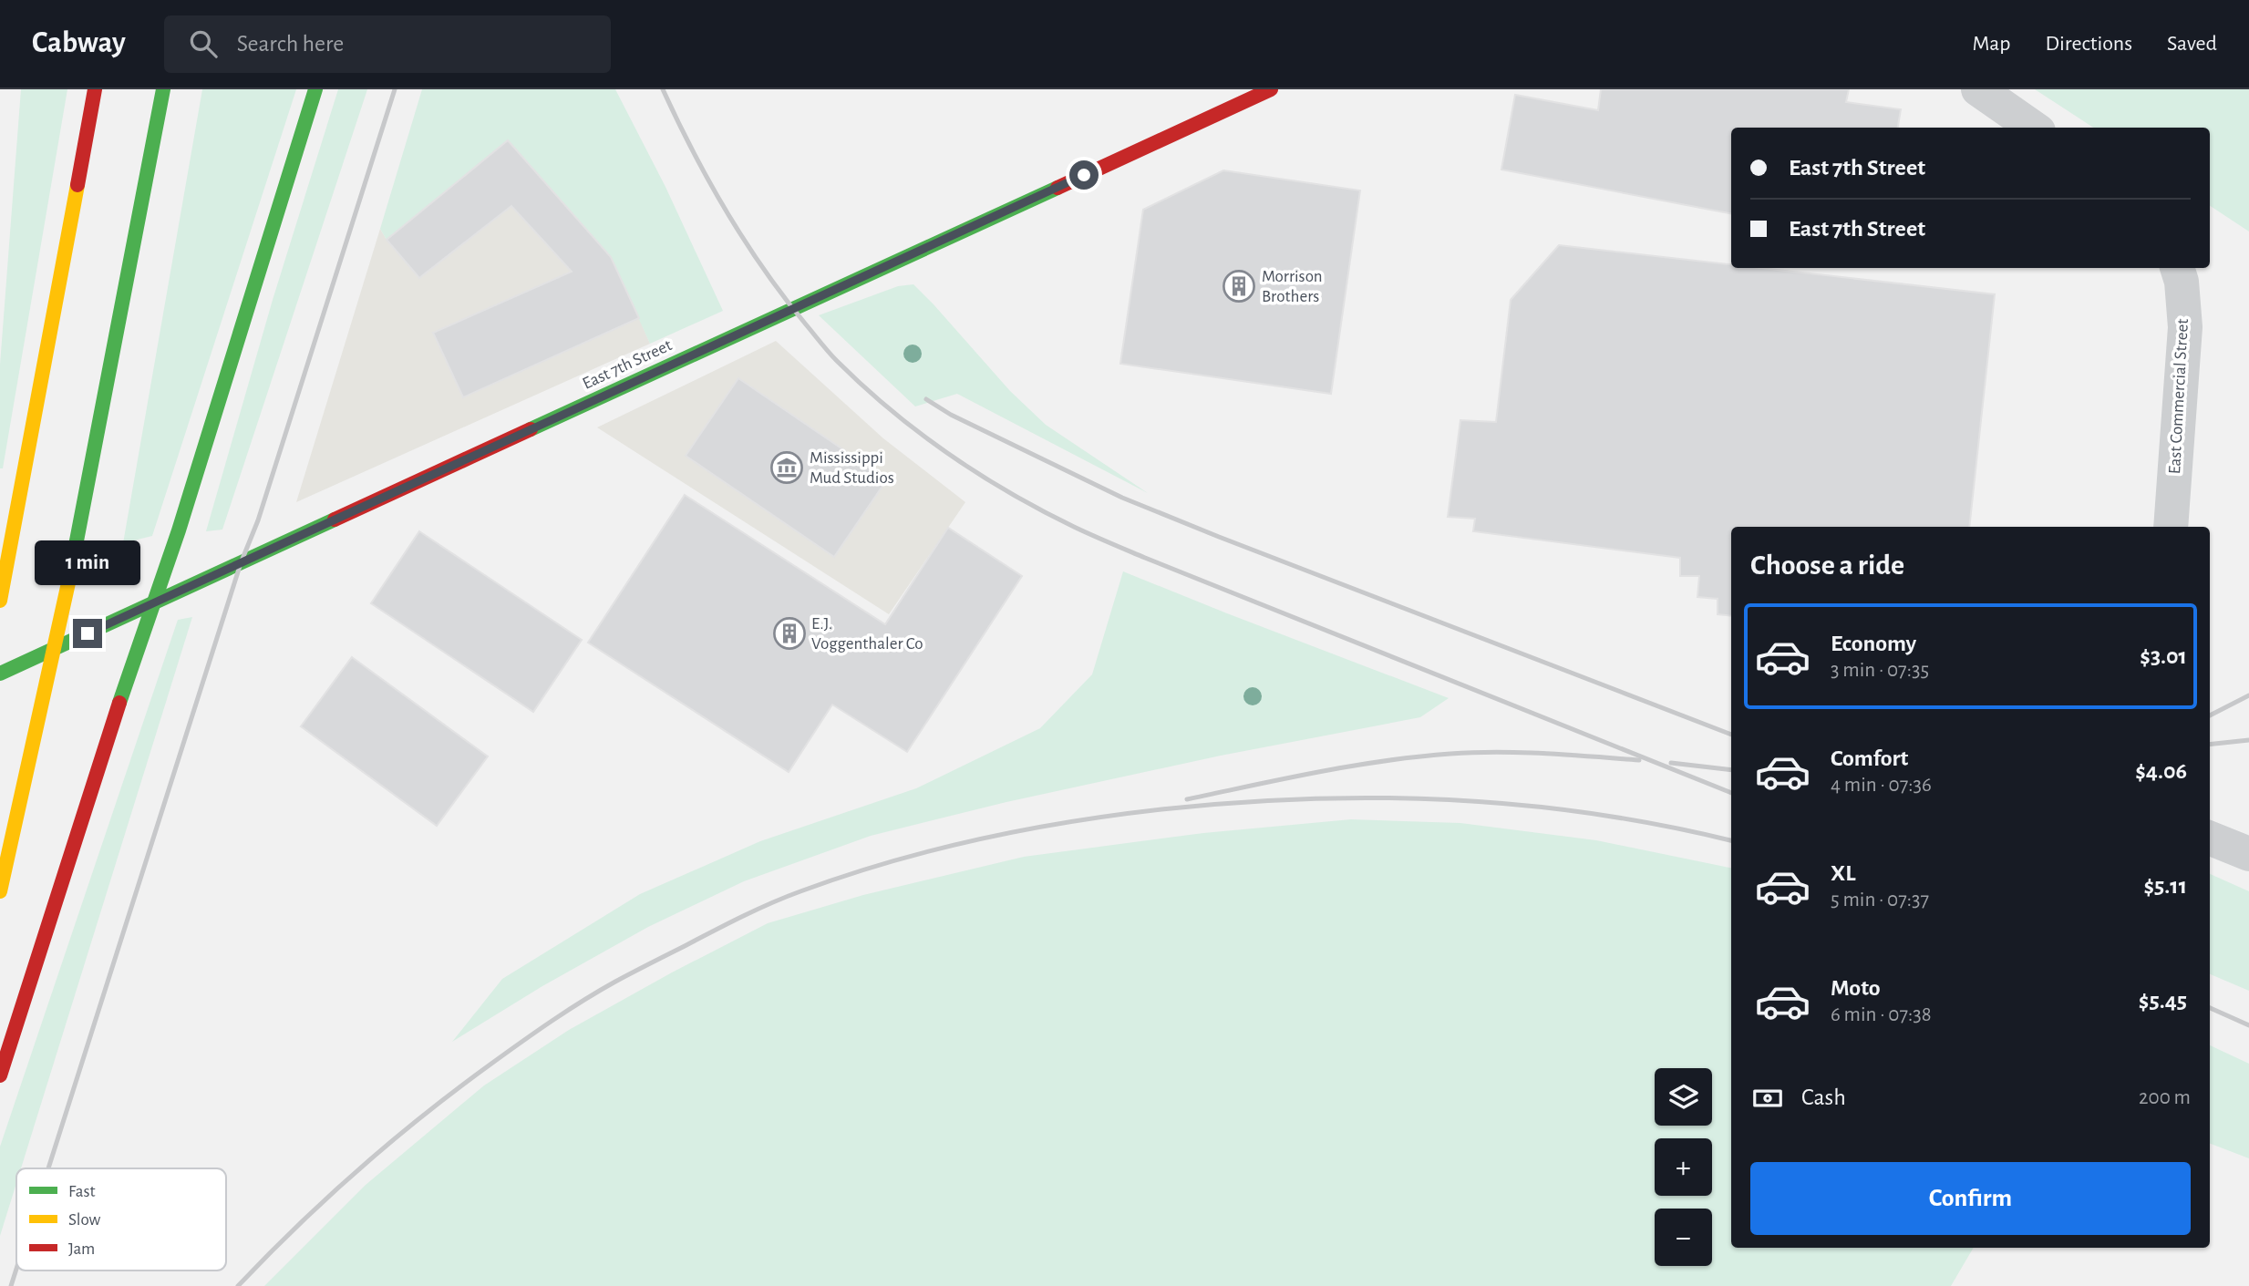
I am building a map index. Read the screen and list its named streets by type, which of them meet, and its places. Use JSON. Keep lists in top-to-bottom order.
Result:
{
  "streets": {
    "main road": ["East 7th Street"],
    "street": ["East Commercial Street"]
  },
  "places": {
    "building": ["Morrison Brothers", "E.J. Voggenthaler Co"],
    "museum": ["Mississippi Mud Studios"]
  },
  "legend": ["Fast", "Slow", "Jam"],
  "page": {
    "header": "Cabway",
    "search": "Search here",
    "nav": ["Map", "Directions", "Saved"],
    "banner": ["East 7th Street", "East 7th Street"],
    "heading": "Choose a ride",
    "bubble": "1 min",
    "list": [
      {
        "name": "Economy",
        "note": "3 min · 07:35",
        "value": "$3.01"
      },
      {
        "name": "Comfort",
        "note": "4 min · 07:36",
        "value": "$4.06"
      },
      {
        "name": "XL",
        "note": "5 min · 07:37",
        "value": "$5.11"
      },
      {
        "name": "Moto",
        "note": "6 min · 07:38",
        "value": "$5.45"
      }
    ],
    "pay": ["Cash", "200 m"],
    "map_buttons": ["+", "−"],
    "buttons": "Confirm"
  }
}
